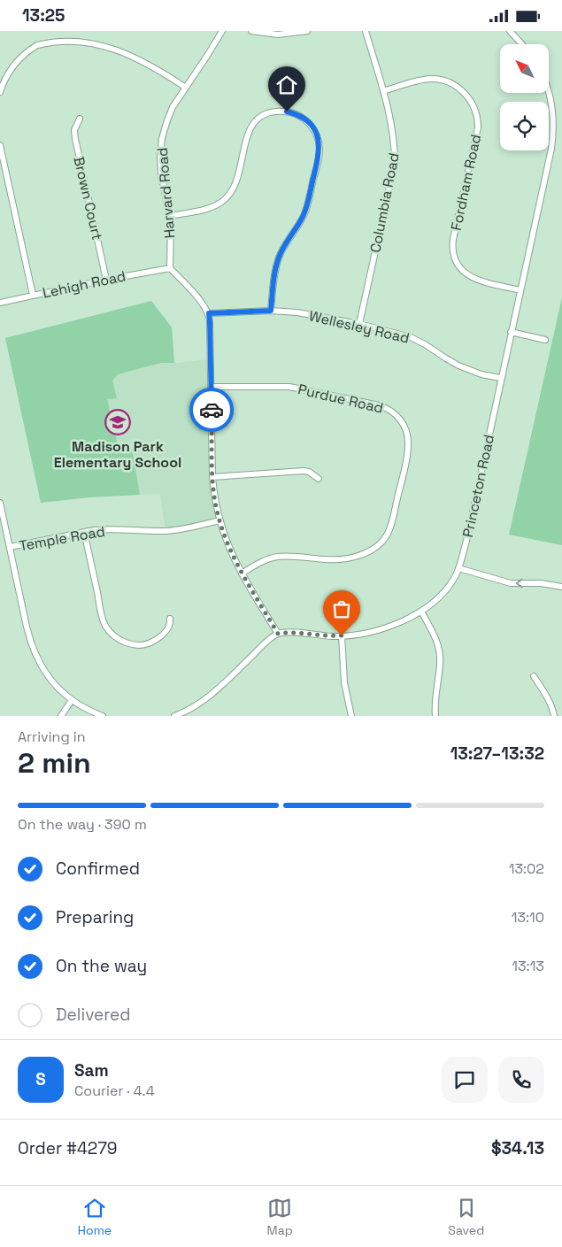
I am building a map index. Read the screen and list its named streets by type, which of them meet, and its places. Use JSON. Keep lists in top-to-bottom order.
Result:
{
  "streets": {
    "street": [
      "Fordham Road",
      "Harvard Road",
      "Brown Court",
      "Columbia Road",
      "Lehigh Road",
      "Wellesley Road",
      "Purdue Road",
      "Princeton Road",
      "Temple Road"
    ]
  },
  "crossings": [
    ["Fordham Road", "Columbia Road"],
    ["Fordham Road", "Princeton Road"],
    ["Harvard Road", "Lehigh Road"],
    ["Brown Court", "Lehigh Road"],
    ["Columbia Road", "Wellesley Road"],
    ["Wellesley Road", "Princeton Road"]
  ],
  "places": {
    "school or university": ["Madison Park Elementary School"]
  },
  "north": "top left",
  "page": {
    "status": "13:25",
    "heading": ["2 min", "Arriving in", "13:27–13:32"],
    "panel": [
      "Sam",
      "Courier · 4.4",
      "Order #4279",
      "$34.13"
    ],
    "bar": "On the way · 390 m",
    "list": [
      ["Confirmed", "13:02"],
      ["Preparing", "13:10"],
      ["On the way", "13:13"],
      "Delivered"
    ],
    "round": "S",
    "tabs": ["Home", "Map", "Saved"]
  }
}
